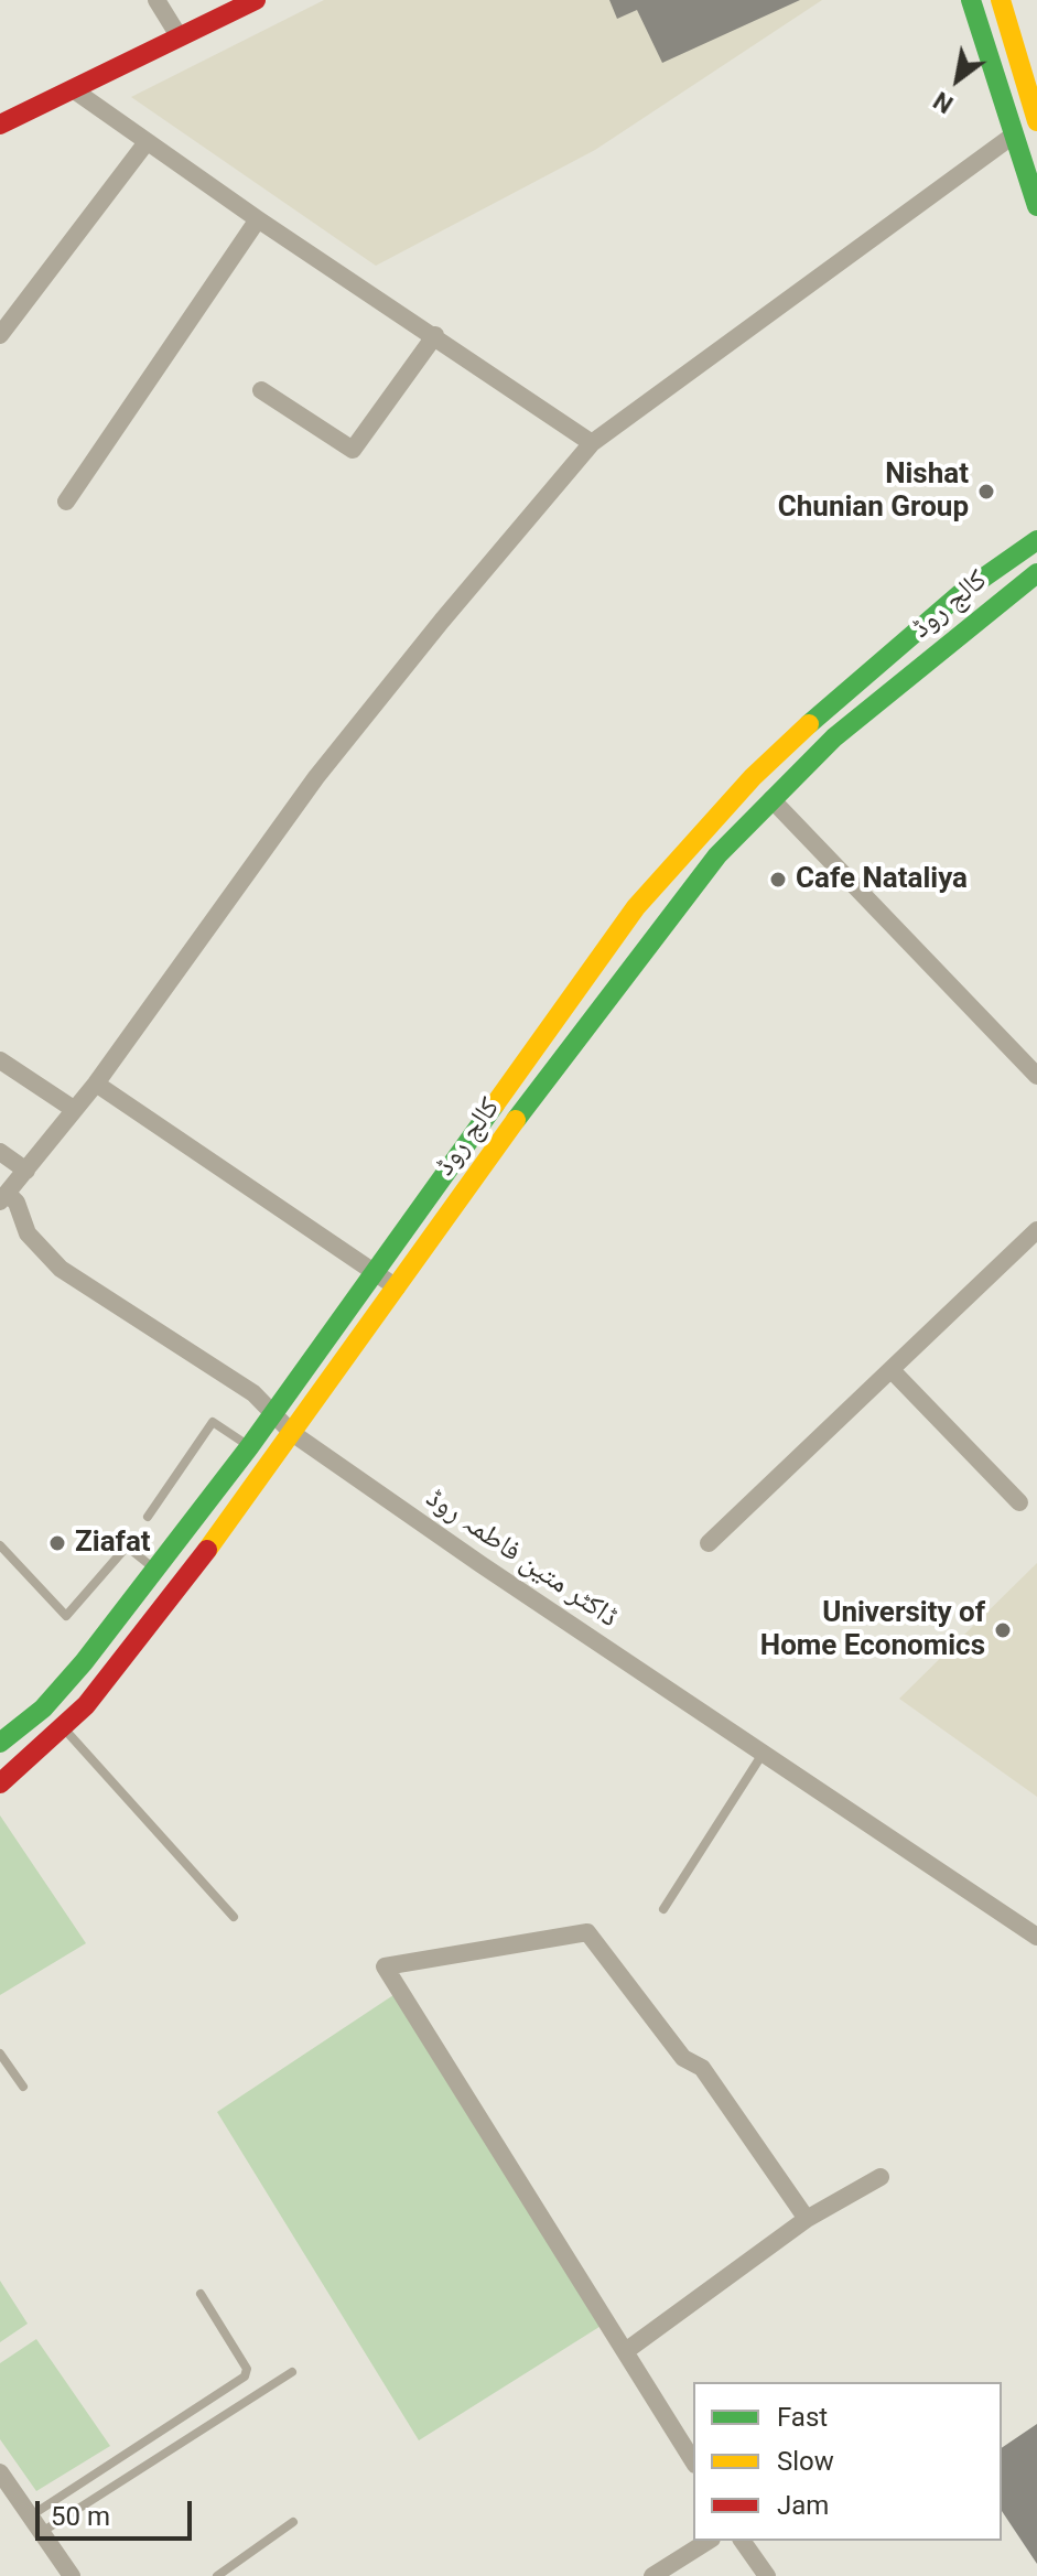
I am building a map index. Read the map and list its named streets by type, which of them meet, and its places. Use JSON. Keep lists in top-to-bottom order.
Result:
{
  "streets": {
    "main road": ["کالج روڈ"],
    "street": ["ڈاکٹر متین فاطمہ روڈ"]
  },
  "crossings": [
    ["کالج روڈ", "ڈاکٹر متین فاطمہ روڈ"]
  ],
  "places": [
    "Nishat Chunian Group",
    "Cafe Nataliya",
    "Ziafat",
    "University of Home Economics"
  ],
  "legend": ["Fast", "Slow", "Jam"],
  "scale_bar": "50 m",
  "north": "bottom left"
}
